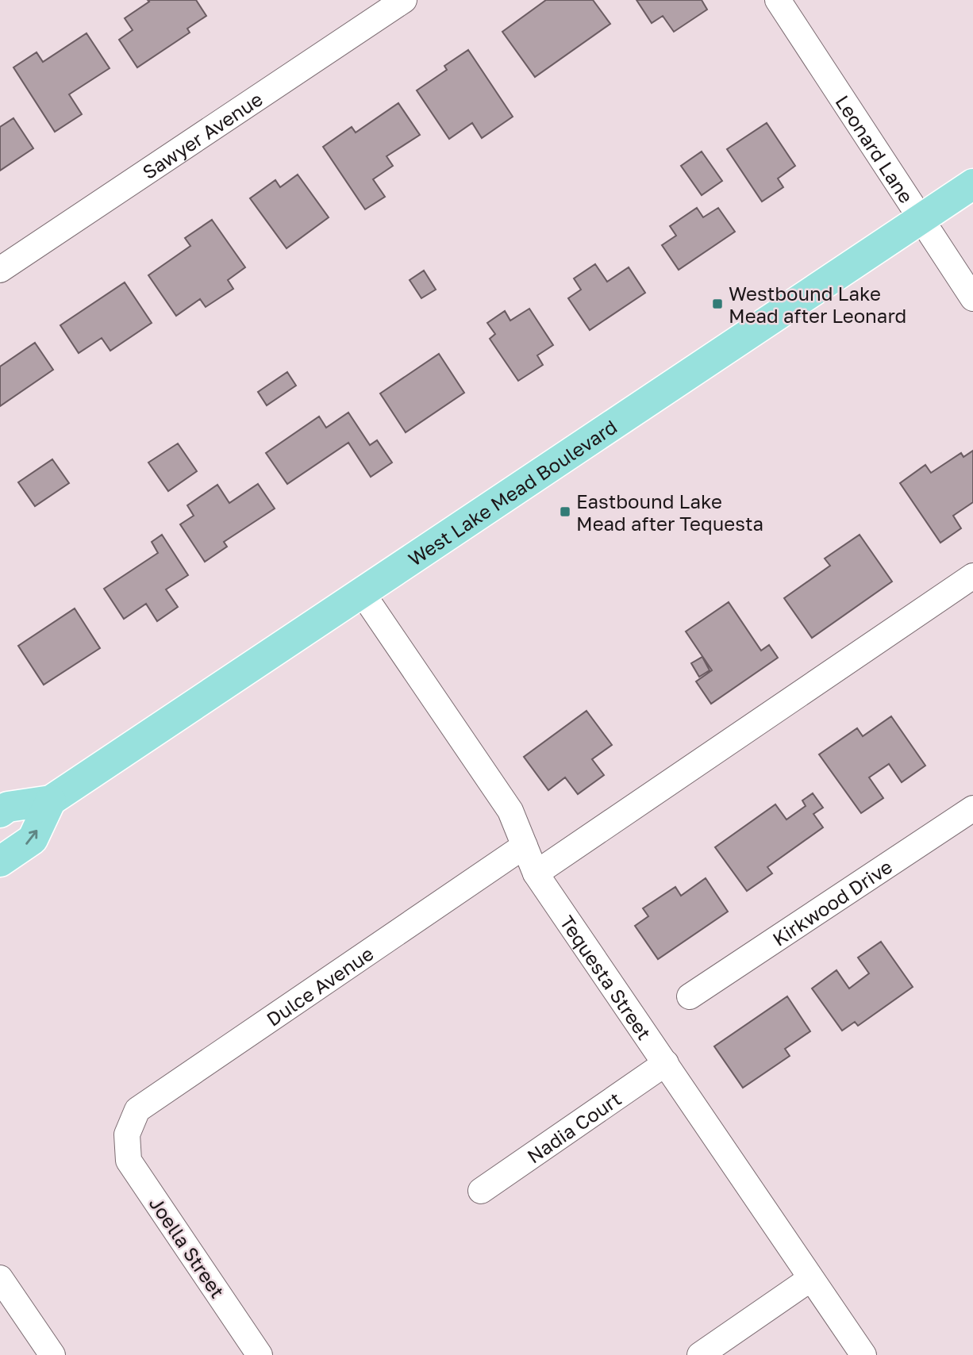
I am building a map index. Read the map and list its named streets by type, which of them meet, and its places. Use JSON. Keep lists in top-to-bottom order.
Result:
{
  "streets": {
    "main road": ["West Lake Mead Boulevard"],
    "street": [
      "Sawyer Avenue",
      "Leonard Lane",
      "Kirkwood Drive",
      "Tequesta Street",
      "Dulce Avenue",
      "Nadia Court",
      "Joella Street"
    ]
  },
  "crossings": [
    ["Leonard Lane", "West Lake Mead Boulevard"],
    ["West Lake Mead Boulevard", "Tequesta Street"],
    ["Tequesta Street", "Dulce Avenue"],
    ["Tequesta Street", "Nadia Court"],
    ["Dulce Avenue", "Joella Street"]
  ],
  "places": {
    "transit": ["Westbound Lake Mead after Leonard", "Eastbound Lake Mead after Tequesta"]
  }
}
